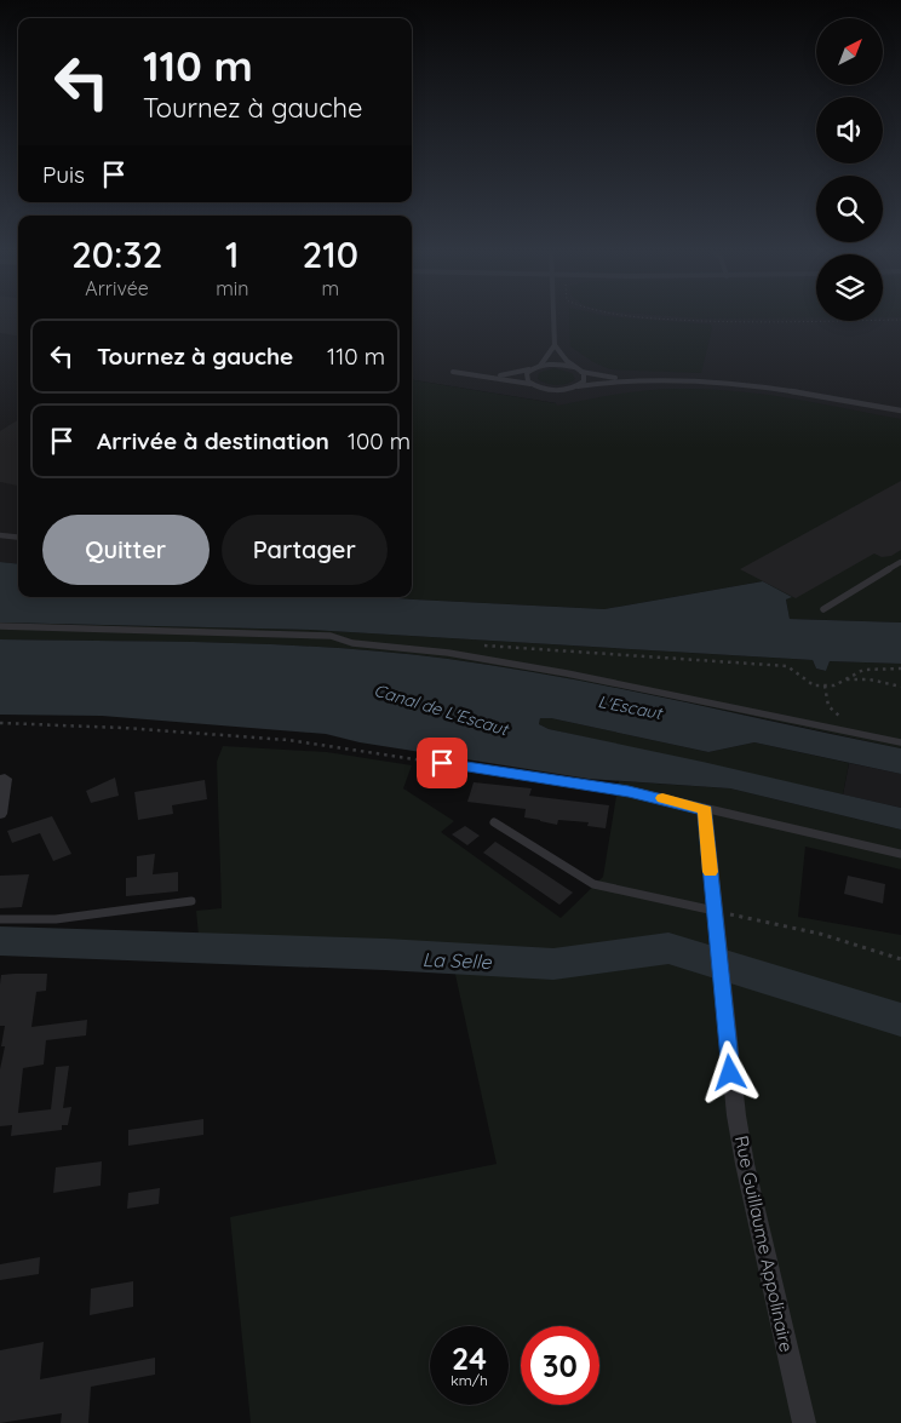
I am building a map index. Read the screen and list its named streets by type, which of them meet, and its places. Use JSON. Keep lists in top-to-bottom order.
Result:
{
  "streets": {
    "street": ["Rue Guillaume Appolinaire"]
  },
  "water": ["L'Escaut", "Canal de L'Escaut", "La Selle"],
  "north": "top right",
  "page": {
    "turn": ["110 m", "Tournez à gauche"],
    "then": "Puis",
    "eta": [
      "20:32",
      "Arrivée",
      "1",
      "min",
      "210",
      "m"
    ],
    "list": [
      {
        "name": "Tournez à gauche",
        "value": "110 m"
      },
      {
        "name": "Arrivée à destination",
        "value": "100 m"
      }
    ],
    "buttons": ["Quitter", "Partager"],
    "speed": "24 km/h",
    "limit": "30"
  }
}
